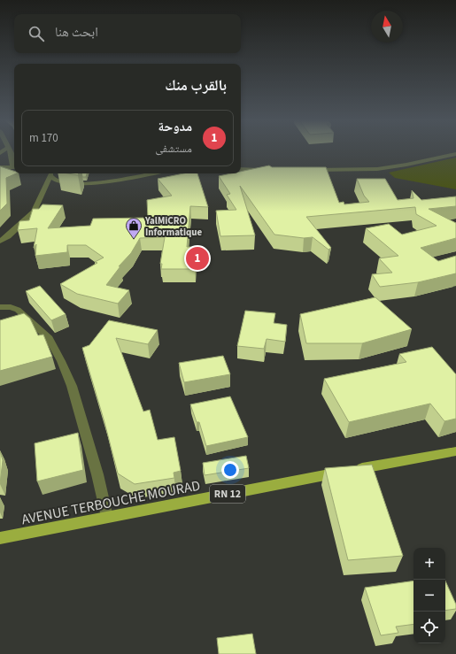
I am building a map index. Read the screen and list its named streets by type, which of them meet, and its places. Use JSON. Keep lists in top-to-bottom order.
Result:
{
  "streets": {
    "main road": ["RN 12", "AVENUE TERBOUCHE MOURAD"]
  },
  "places": {
    "shop": ["YalMiCRO Informatique"]
  },
  "north": "top",
  "page": {
    "search": "ابحث هنا",
    "heading": "بالقرب منك",
    "list": [
      {
        "mark": "1",
        "name": "مدوحة",
        "note": "مستشفى",
        "value": "170 m"
      }
    ],
    "pins": "1",
    "map_buttons": ["+", "−"]
  }
}
